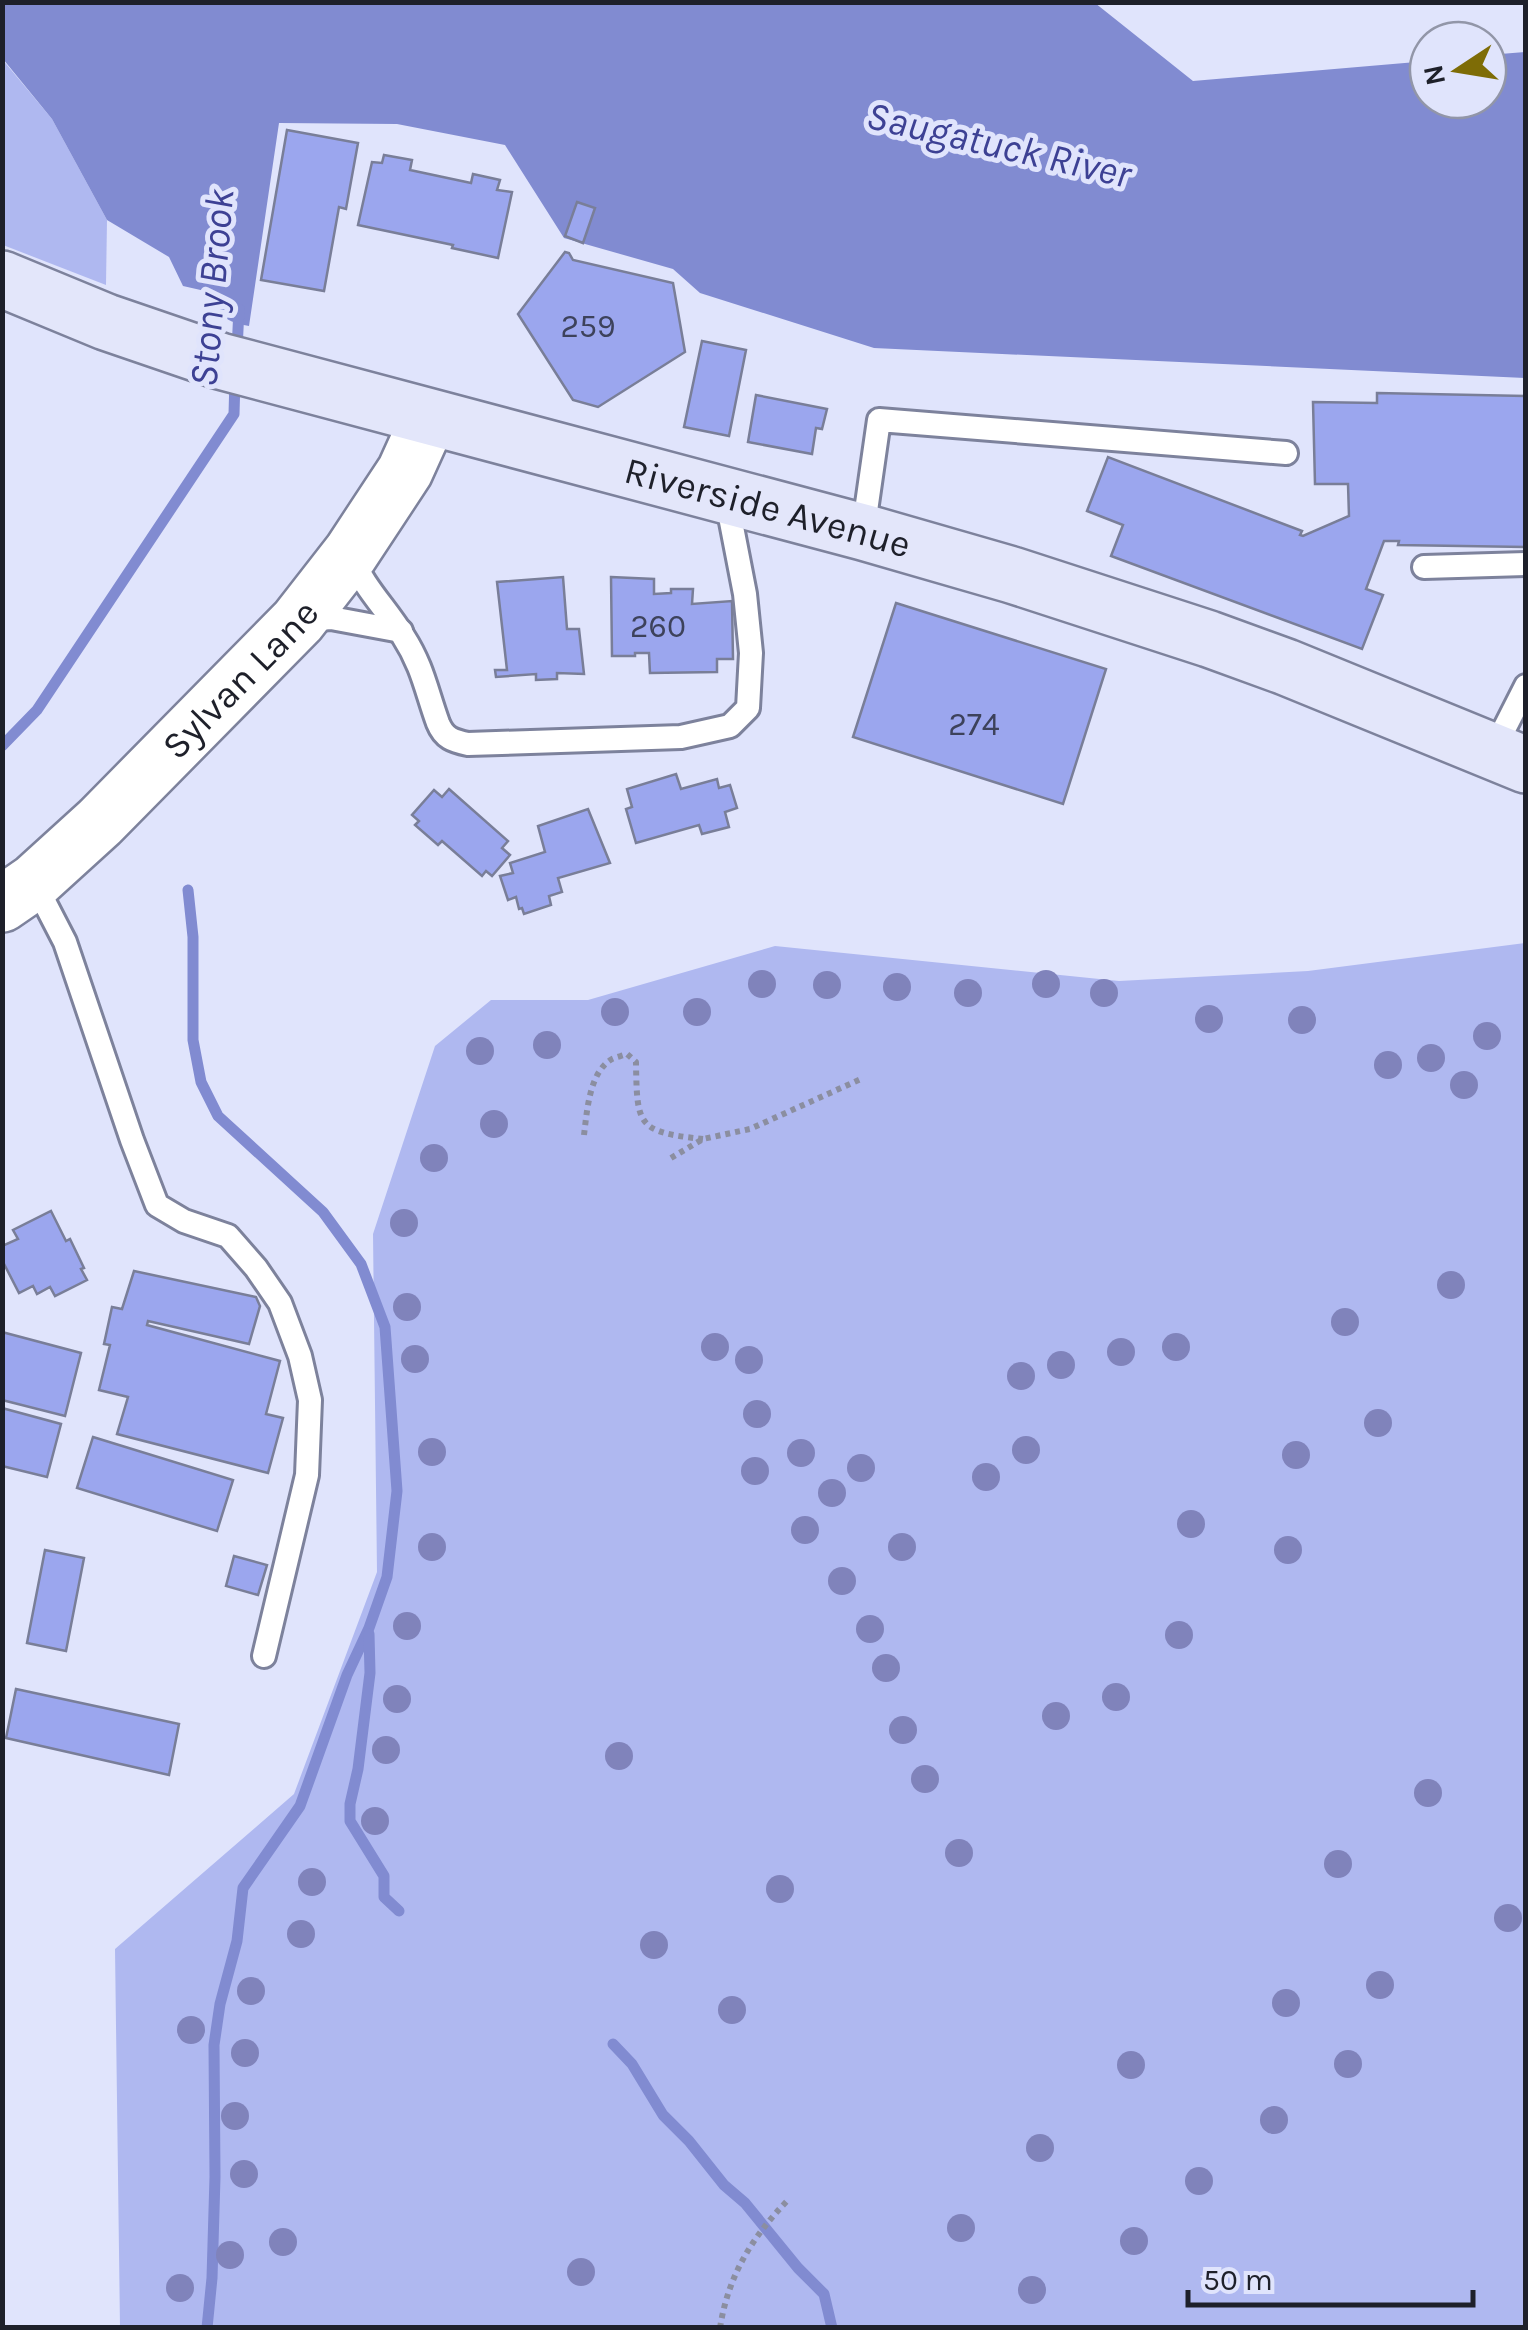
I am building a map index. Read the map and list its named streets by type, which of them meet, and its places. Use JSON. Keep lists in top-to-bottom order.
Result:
{
  "streets": {
    "main road": ["Riverside Avenue"],
    "street": ["Sylvan Lane"]
  },
  "crossings": [
    ["Riverside Avenue", "Sylvan Lane"]
  ],
  "water": ["Saugatuck River", "Stony Brook"],
  "house_numbers": ["259", "260", "274"],
  "scale_bar": "50 m",
  "north": "left"
}
